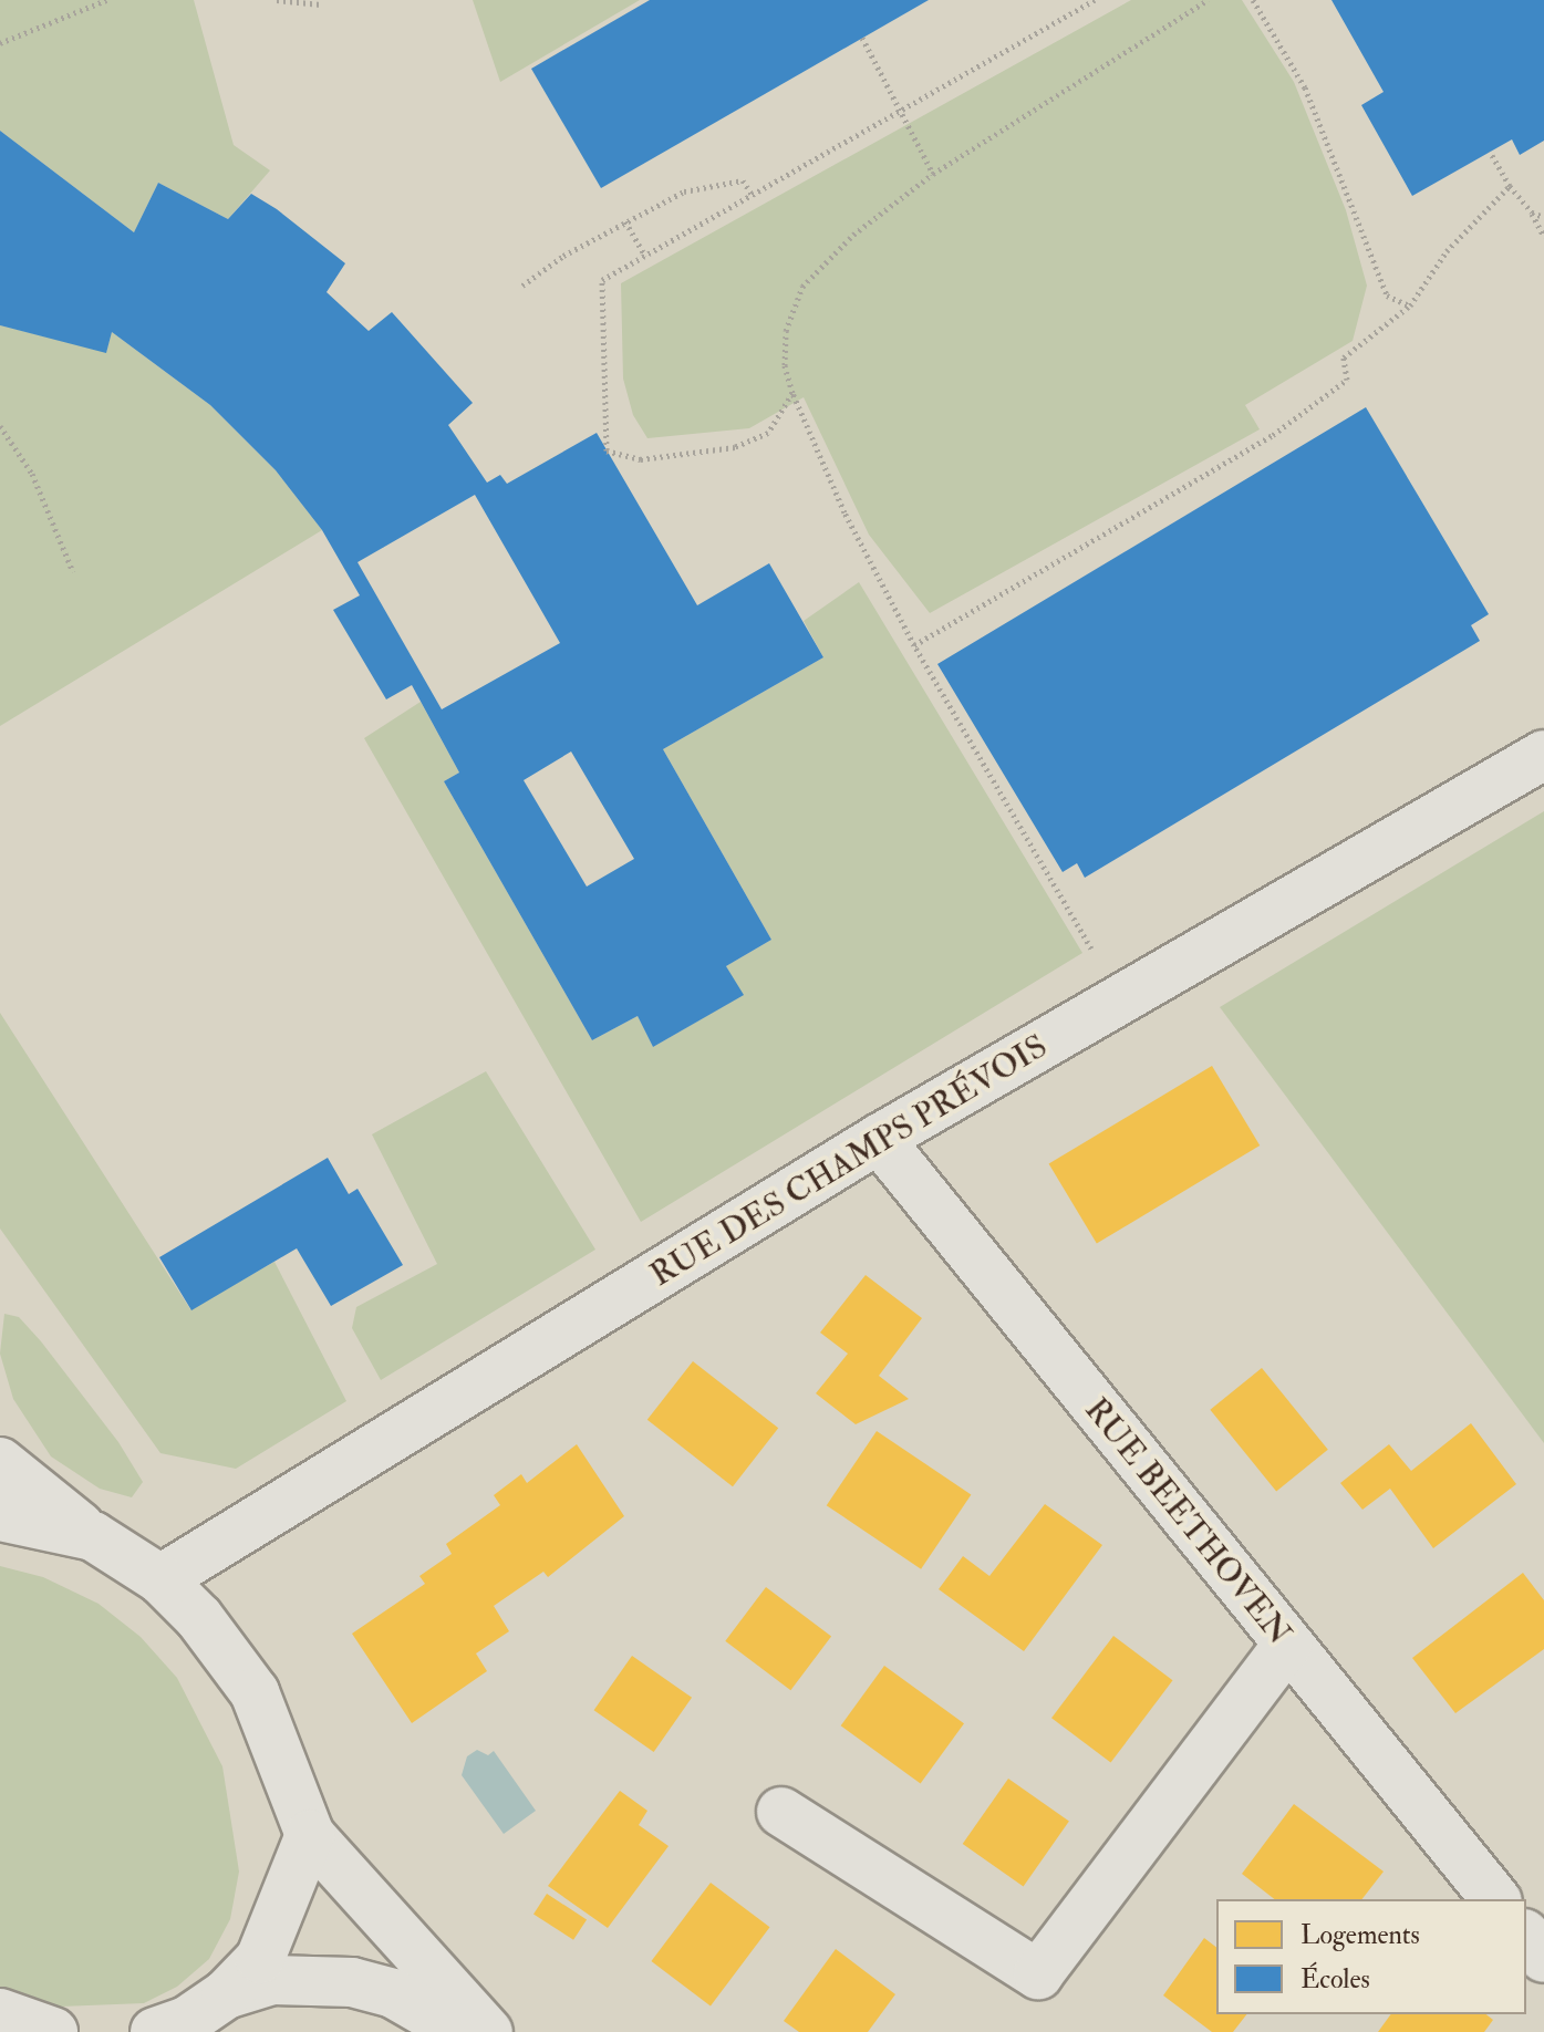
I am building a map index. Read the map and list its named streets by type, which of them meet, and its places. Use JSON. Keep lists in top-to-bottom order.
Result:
{
  "streets": {
    "street": ["RUE DES CHAMPS PRÉVOIS", "RUE BEETHOVEN"]
  },
  "crossings": [
    ["RUE DES CHAMPS PRÉVOIS", "RUE BEETHOVEN"]
  ],
  "legend": ["Logements", "Écoles"]
}
